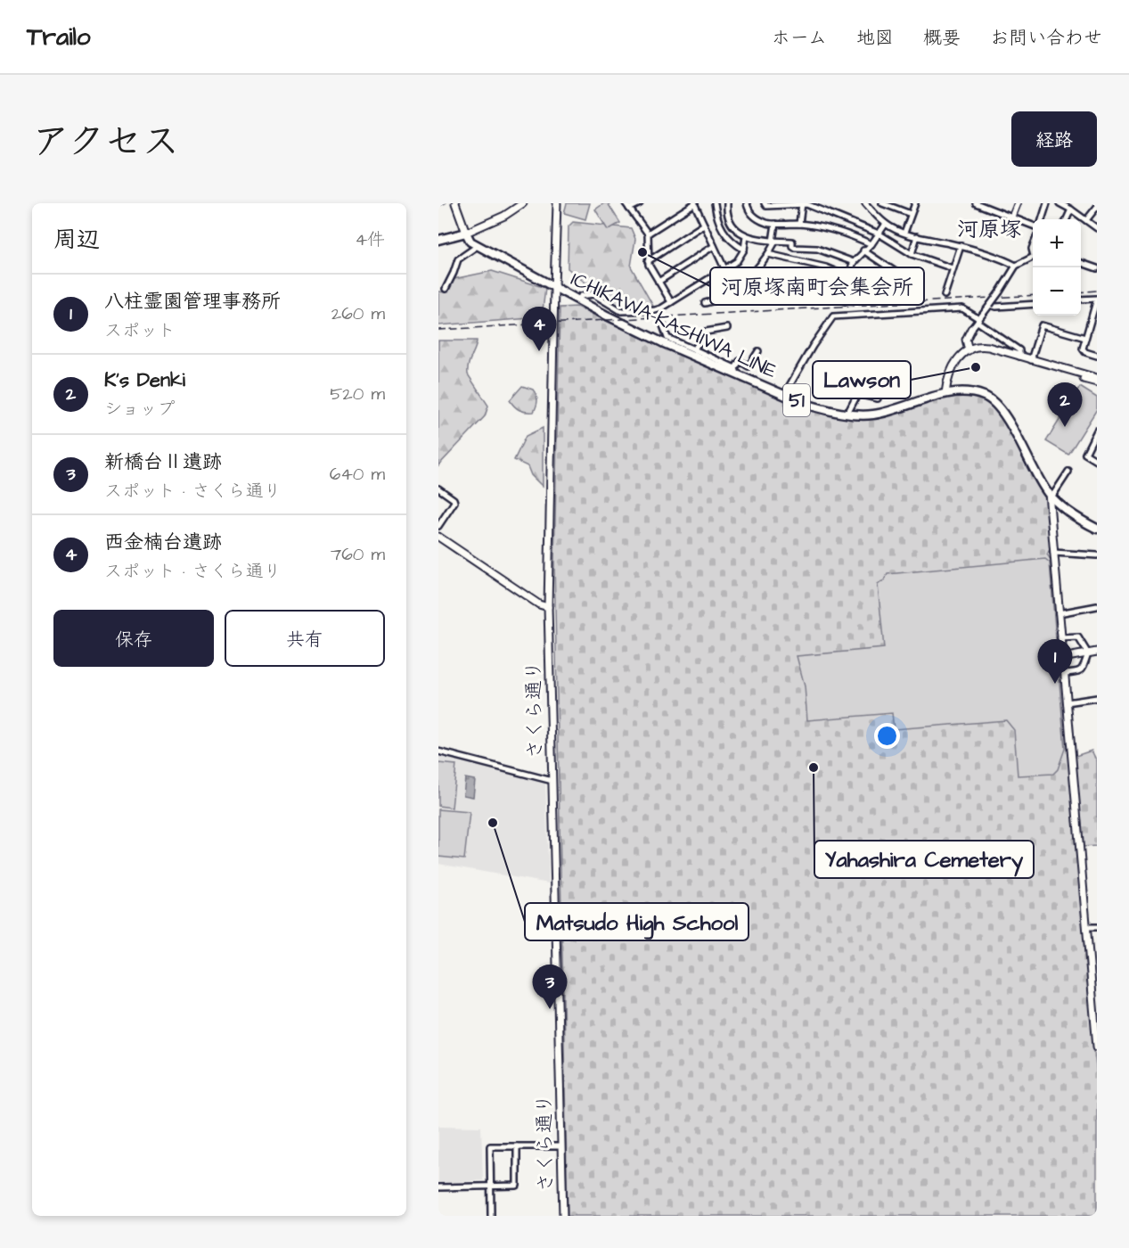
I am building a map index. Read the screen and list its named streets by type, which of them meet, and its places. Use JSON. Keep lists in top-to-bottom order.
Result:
{
  "streets": {
    "main road": ["ICHIKAWA-KASHIWA LINE", "51"],
    "street": ["さくら通り"]
  },
  "crossings": [
    ["ICHIKAWA-KASHIWA LINE", "さくら通り"]
  ],
  "districts": ["河原塚"],
  "places": [
    "河原塚南町会集会所",
    "Lawson",
    "Yahashira Cemetery",
    "Matsudo High School"
  ],
  "page": {
    "header": "Trailo",
    "nav": [
      "ホーム",
      "地図",
      "概要",
      "お問い合わせ"
    ],
    "title": "アクセス",
    "buttons": [
      "経路",
      ["保存", "共有"]
    ],
    "heading": ["周辺", "4件"],
    "map_buttons": ["+", "−"],
    "list": [
      {
        "mark": "1",
        "name": "八柱霊園管理事務所",
        "note": "スポット",
        "value": "260 m"
      },
      {
        "mark": "2",
        "name": "K's Denki",
        "note": "ショップ",
        "value": "520 m"
      },
      {
        "mark": "3",
        "name": "新橋台Ⅱ遺跡",
        "note": "スポット · さくら通り",
        "value": "640 m"
      },
      {
        "mark": "4",
        "name": "西金楠台遺跡",
        "note": "スポット · さくら通り",
        "value": "760 m"
      }
    ],
    "pins": [
      "4",
      "2",
      "1",
      "3"
    ]
  }
}
